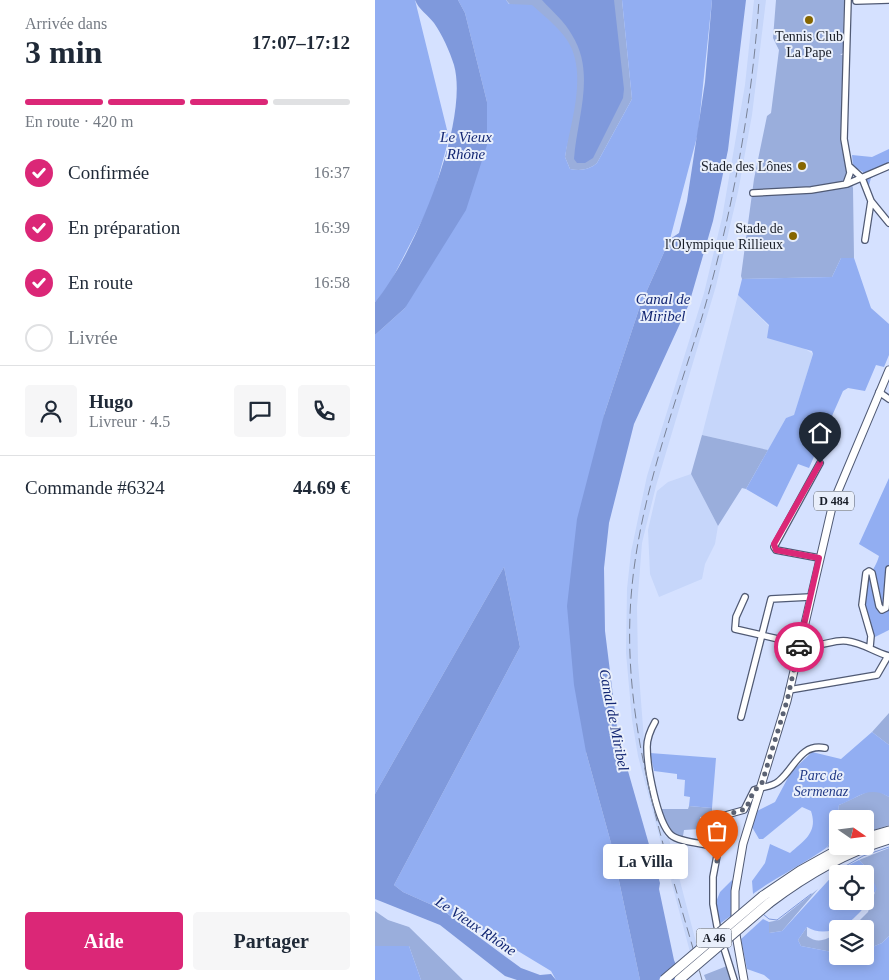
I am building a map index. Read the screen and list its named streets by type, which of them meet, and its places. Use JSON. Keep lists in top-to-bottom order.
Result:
{
  "streets": {
    "highway": ["A 46"],
    "main road": ["D 484"]
  },
  "water": ["Le Vieux Rhône", "Canal de Miribel"],
  "parks": ["Parc de Sermenaz"],
  "places": [
    "Tennis Club La Pape",
    "Stade des Lônes",
    "Stade de l'Olympique Rillieux",
    "La Villa"
  ],
  "north": "right",
  "page": {
    "heading": ["3 min", "Arrivée dans", "17:07–17:12"],
    "panel": [
      "Hugo",
      "Livreur · 4.5",
      "Commande #6324",
      "44.69 €"
    ],
    "bar": "En route · 420 m",
    "list": [
      ["Confirmée", "16:37"],
      ["En préparation", "16:39"],
      ["En route", "16:58"],
      "Livrée"
    ],
    "bubble": "La Villa",
    "buttons": ["Aide", "Partager"]
  }
}
